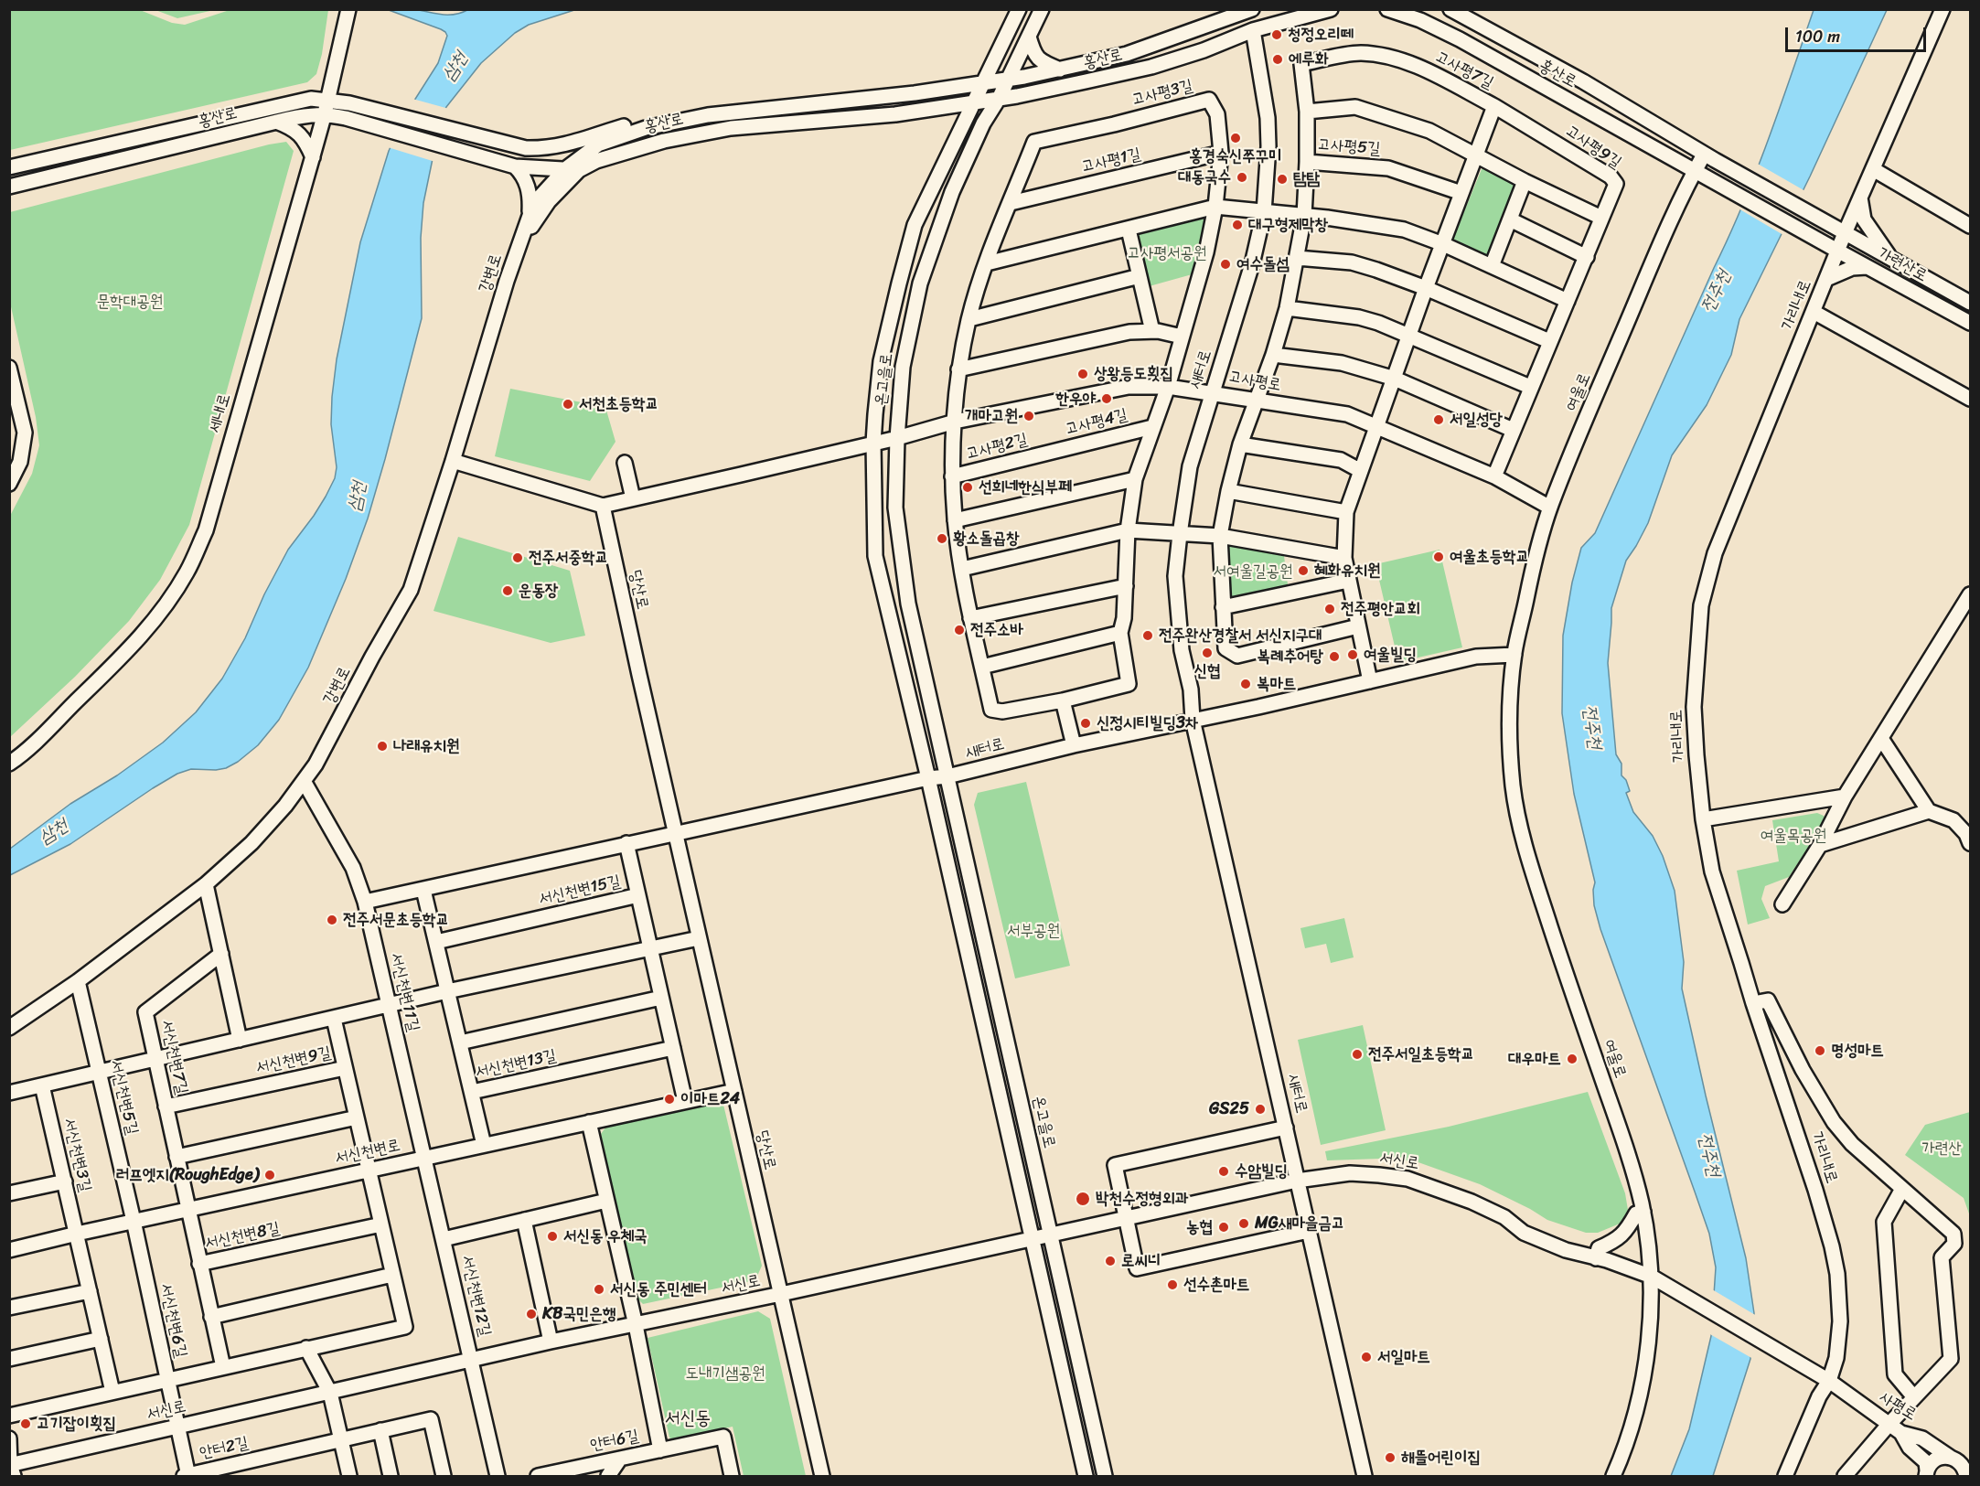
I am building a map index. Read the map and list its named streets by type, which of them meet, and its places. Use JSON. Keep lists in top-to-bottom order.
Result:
{
  "streets": {
    "street": [
      "홍산로",
      "고사평7길",
      "고사평3길",
      "고사평5길",
      "고사평9길",
      "고사평1길",
      "가련산로",
      "강변로",
      "가리내로",
      "새터로",
      "온고을로",
      "고사평로",
      "여울로",
      "세내로",
      "고사평4길",
      "고사평2길",
      "당산로",
      "서신천변15길",
      "서신천변11길",
      "서신천변7길",
      "서신천변9길",
      "서신천변13길",
      "서신천변5길",
      "서신천변로",
      "서신천변3길",
      "서신로",
      "서신천변8길",
      "서신천변12길",
      "서신천변6길",
      "사평로",
      "안터6길",
      "안터2길"
    ]
  },
  "crossings": [
    ["홍산로", "가련산로"],
    ["홍산로", "강변로"],
    ["홍산로", "새터로"],
    ["홍산로", "온고을로"],
    ["홍산로", "여울로"],
    ["홍산로", "세내로"],
    ["고사평7길", "고사평5길"],
    ["고사평7길", "고사평9길"],
    ["고사평7길", "새터로"],
    ["고사평7길", "고사평로"],
    ["고사평3길", "고사평1길"],
    ["고사평3길", "고사평로"],
    ["고사평3길", "고사평4길"],
    ["고사평5길", "고사평로"],
    ["고사평9길", "고사평로"],
    ["가련산로", "가리내로"],
    ["강변로", "서신천변11길"],
    ["강변로", "서신천변5길"],
    ["가리내로", "사평로"],
    ["새터로", "온고을로"],
    ["새터로", "고사평로"],
    ["새터로", "서신로"],
    ["온고을로", "고사평로"],
    ["온고을로", "서신로"],
    ["고사평로", "여울로"],
    ["고사평로", "고사평4길"],
    ["고사평로", "고사평2길"],
    ["여울로", "서신로"],
    ["고사평4길", "고사평2길"],
    ["당산로", "서신천변로"],
    ["당산로", "서신로"],
    ["서신천변15길", "서신천변13길"],
    ["서신천변15길", "서신천변로"],
    ["서신천변11길", "서신천변9길"],
    ["서신천변11길", "서신천변로"],
    ["서신천변11길", "서신천변12길"],
    ["서신천변7길", "서신천변9길"],
    ["서신천변7길", "서신천변로"],
    ["서신천변7길", "서신천변8길"],
    ["서신천변9길", "서신천변13길"],
    ["서신천변9길", "서신천변5길"],
    ["서신천변9길", "서신천변로"],
    ["서신천변9길", "서신천변3길"],
    ["서신천변9길", "서신천변8길"],
    ["서신천변13길", "서신천변로"],
    ["서신천변5길", "서신천변로"],
    ["서신천변5길", "서신천변6길"],
    ["서신천변로", "서신천변3길"],
    ["서신천변로", "서신천변8길"],
    ["서신천변로", "서신천변12길"],
    ["서신천변로", "서신천변6길"],
    ["서신로", "서신천변12길"],
    ["서신로", "서신천변6길"],
    ["서신로", "사평로"],
    ["서신로", "안터2길"],
    ["서신천변6길", "안터2길"]
  ],
  "districts": ["서신동"],
  "water": ["삼천", "전주천"],
  "parks": [
    "고사평서공원",
    "문학대공원",
    "서여울길공원",
    "여울목공원",
    "서부공원",
    "가련산",
    "도내기샘공원"
  ],
  "places": [
    "청정오리떼",
    "에루화",
    "홍경숙신쭈꾸미",
    "대동국수",
    "탐탐",
    "대구형제막창",
    "여수돌섬",
    "상왕등도횟집",
    "한우야",
    "서천초등학교",
    "개마고원",
    "서일성당",
    "선희네한식부페",
    "황소돌곱창",
    "여울초등학교",
    "전주서중학교",
    "혜화유치원",
    "운동장",
    "전주평안교회",
    "전주소바",
    "전주완산경찰서 서신지구대",
    "신협",
    "여울빌딩",
    "복례추어탕",
    "복마트",
    "신정시티빌딩3차",
    "나래유치원",
    "전주서문초등학교",
    "명성마트",
    "전주서일초등학교",
    "대우마트",
    "이마트24",
    "GS25",
    "수암빌딩",
    "러프엣지(RoughEdge)",
    "박천수정형외과",
    "MG새마을금고",
    "농협",
    "서신동 우체국",
    "로씨니",
    "선수촌마트",
    "서신동 주민센터",
    "KB국민은행",
    "서일마트",
    "고기잡이횟집",
    "해뜰어린이집"
  ],
  "scale_bar": "100 m"
}
